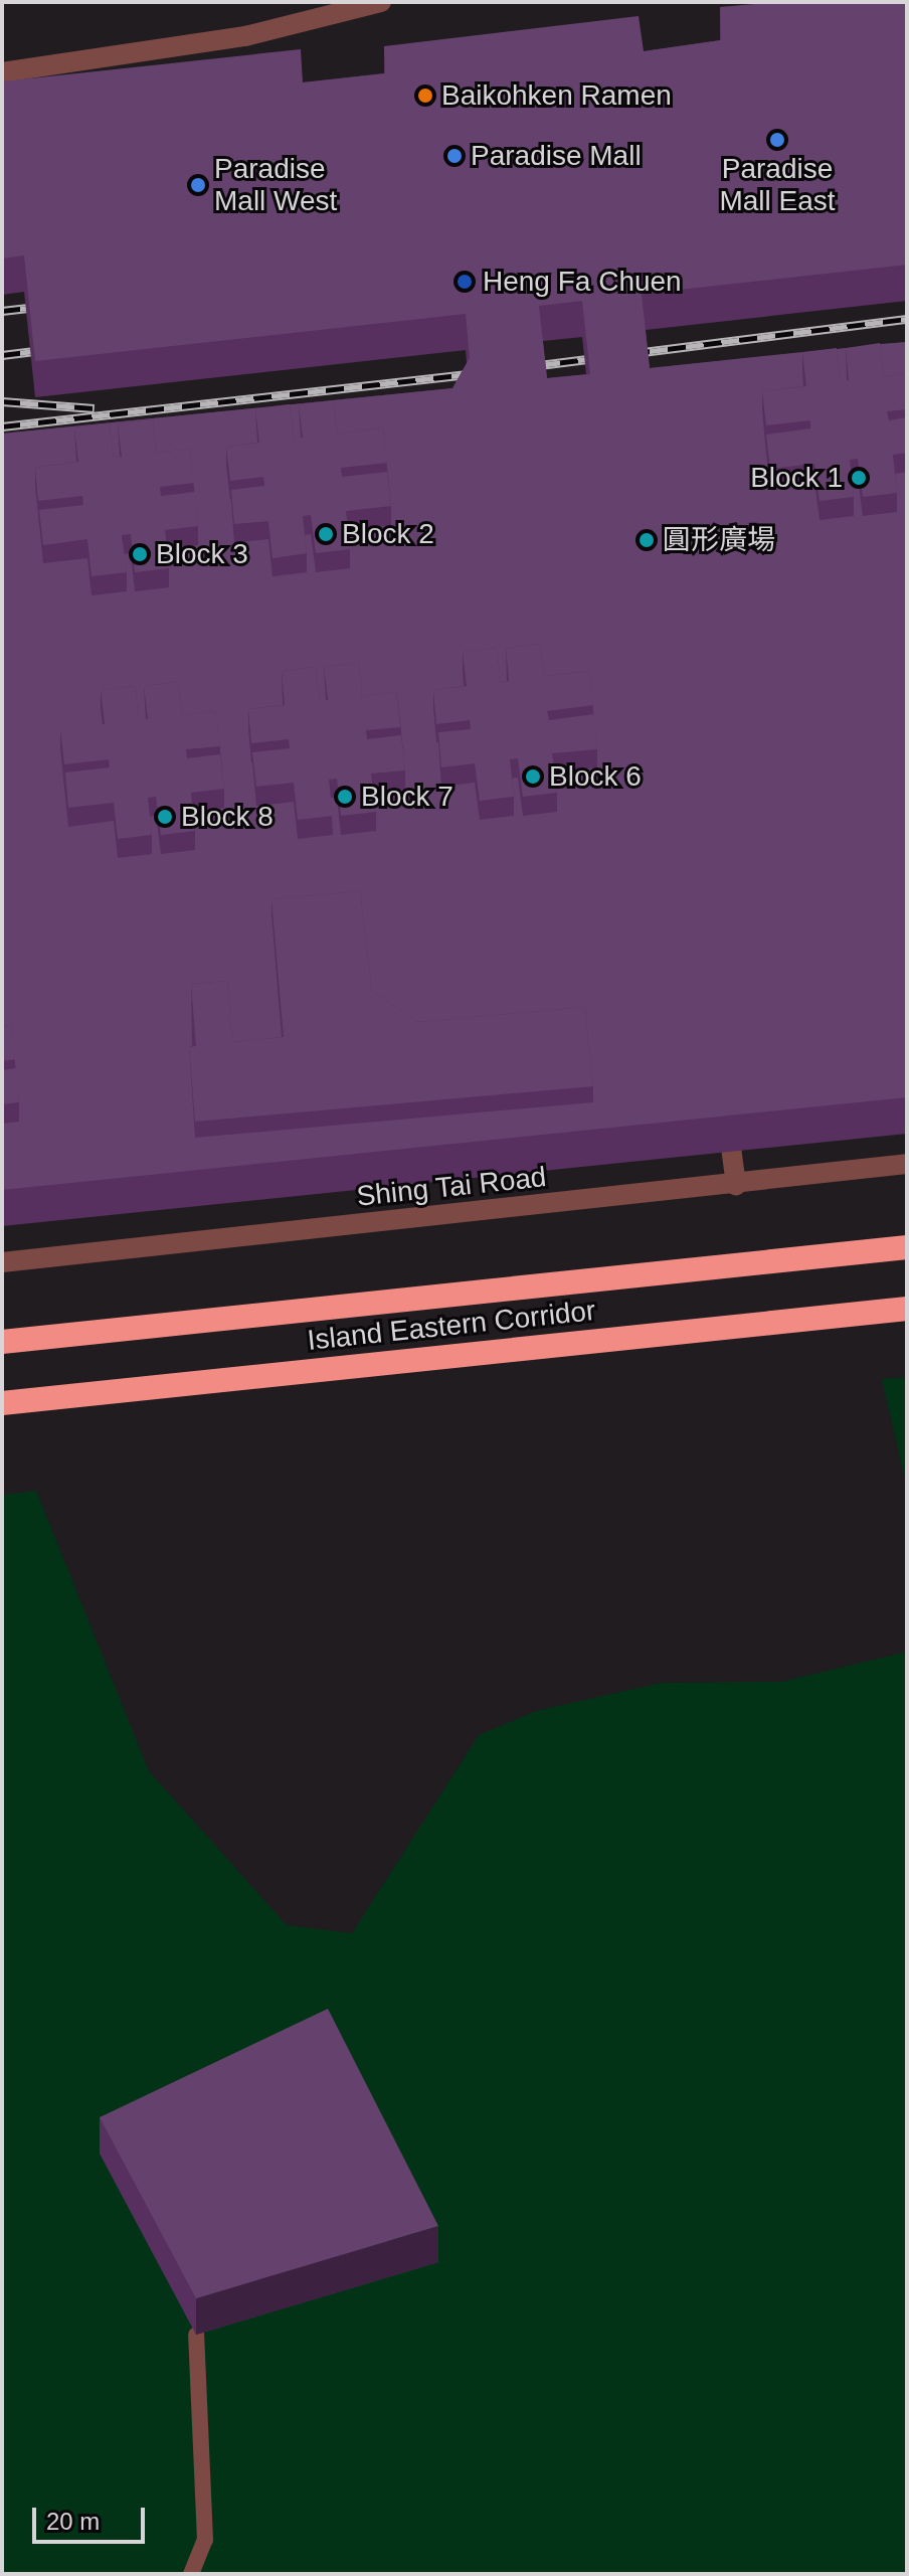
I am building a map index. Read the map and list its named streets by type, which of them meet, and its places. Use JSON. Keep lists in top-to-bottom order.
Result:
{
  "streets": {
    "highway": ["Island Eastern Corridor"],
    "street": ["Shing Tai Road"]
  },
  "places": [
    "Baikohken Ramen",
    "Paradise Mall East",
    "Paradise Mall",
    "Paradise Mall West",
    "Heng Fa Chuen",
    "Block 1",
    "Block 2",
    "圓形廣場",
    "Block 3",
    "Block 6",
    "Block 7",
    "Block 8"
  ],
  "scale_bar": "20 m"
}
